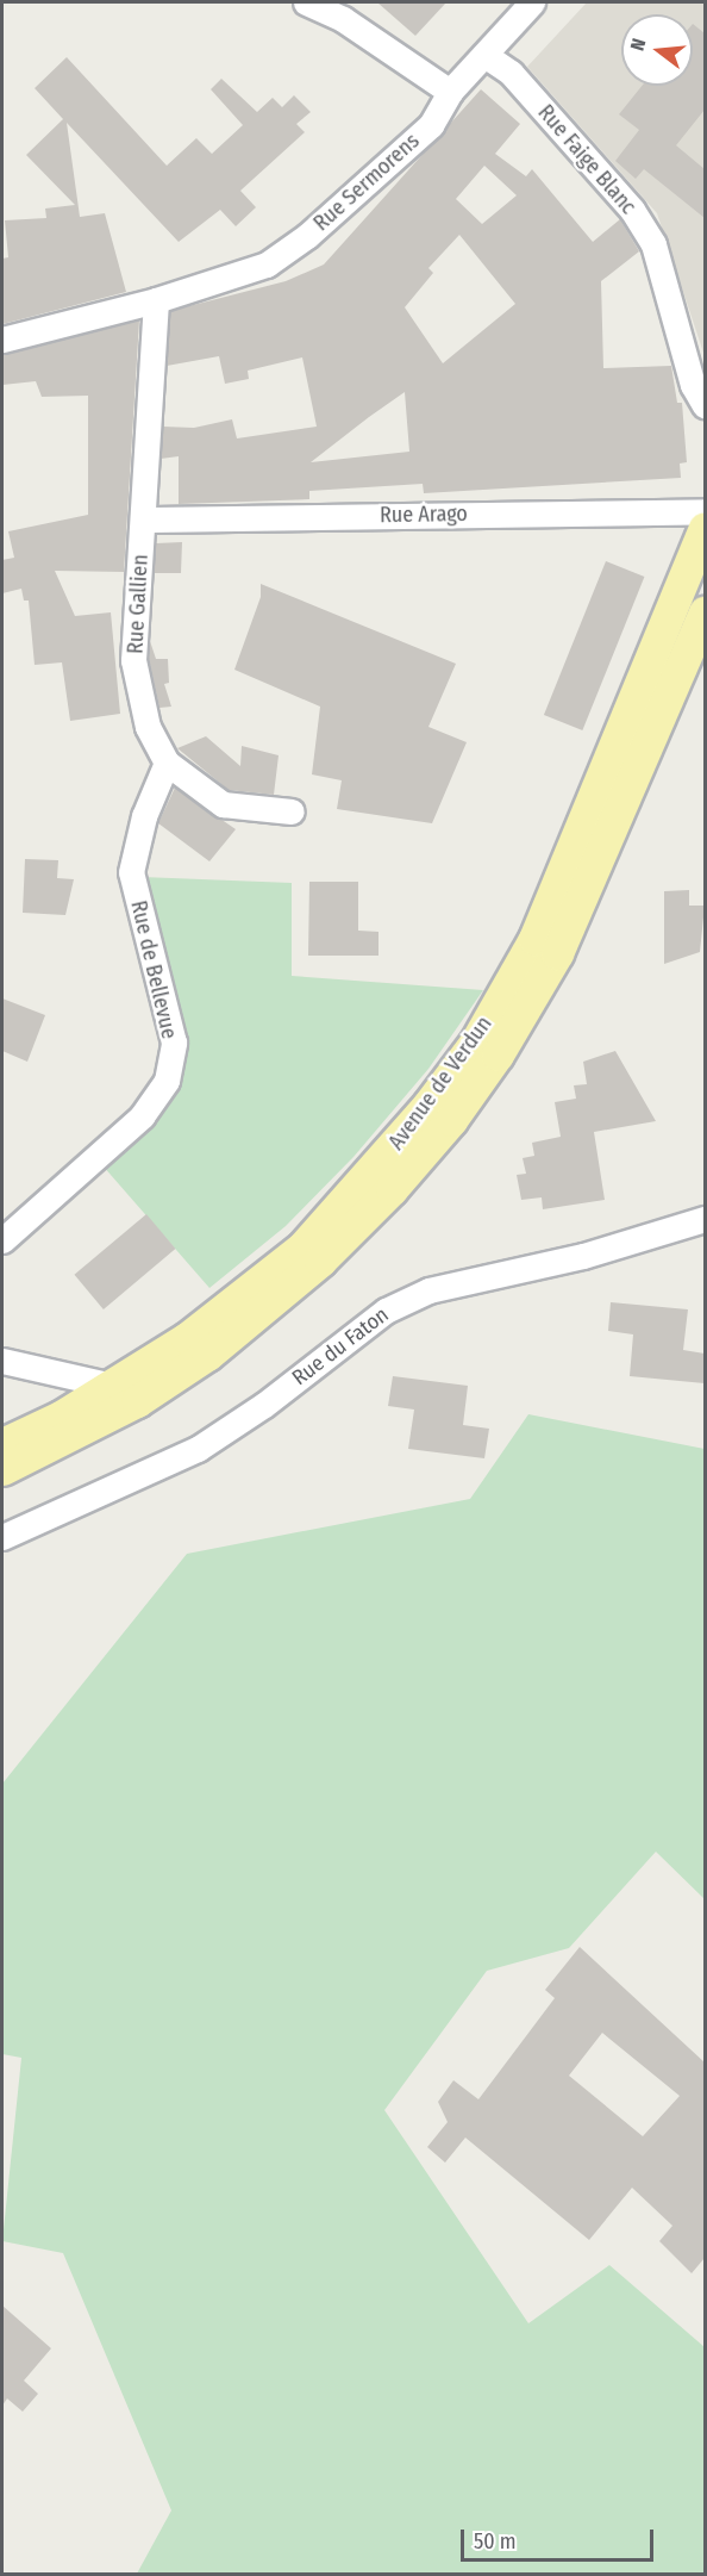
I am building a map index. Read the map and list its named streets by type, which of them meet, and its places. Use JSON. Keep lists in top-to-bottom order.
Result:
{
  "streets": {
    "main road": ["Avenue de Verdun"],
    "street": [
      "Rue Faige Blanc",
      "Rue Sermorens",
      "Rue Arago",
      "Rue Gallien",
      "Rue de Bellevue",
      "Rue du Faton"
    ]
  },
  "crossings": [
    ["Rue Faige Blanc", "Rue Sermorens"],
    ["Rue Sermorens", "Rue Gallien"],
    ["Rue Arago", "Rue Gallien"],
    ["Rue Gallien", "Rue de Bellevue"]
  ],
  "scale_bar": "50 m",
  "north": "left"
}
